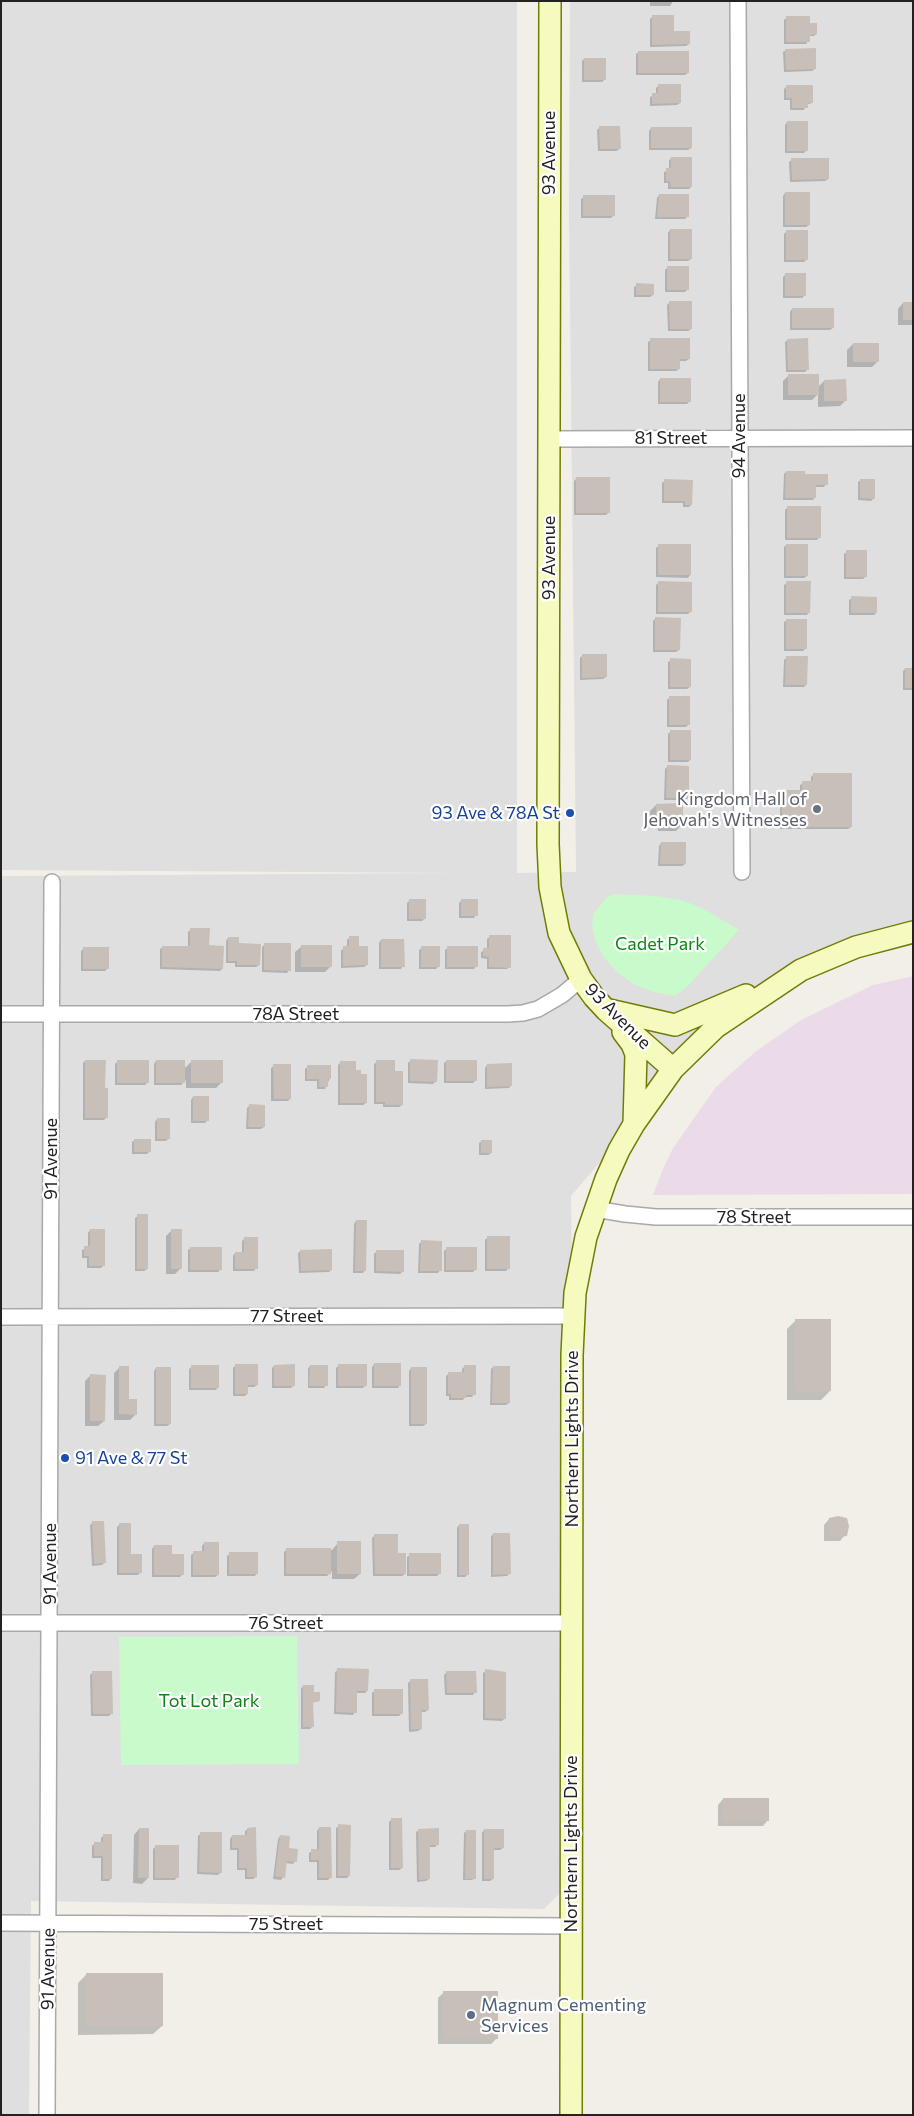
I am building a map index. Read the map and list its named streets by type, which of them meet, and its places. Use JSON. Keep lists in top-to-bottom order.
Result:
{
  "streets": {
    "main road": ["93 Avenue", "Northern Lights Drive"],
    "street": [
      "94 Avenue",
      "81 Street",
      "78A Street",
      "91 Avenue",
      "78 Street",
      "77 Street",
      "76 Street",
      "75 Street"
    ]
  },
  "crossings": [
    ["93 Avenue", "81 Street"],
    ["93 Avenue", "78A Street"],
    ["93 Avenue", "Northern Lights Drive"],
    ["94 Avenue", "81 Street"],
    ["78A Street", "91 Avenue"],
    ["91 Avenue", "77 Street"],
    ["91 Avenue", "76 Street"],
    ["91 Avenue", "75 Street"],
    ["78 Street", "Northern Lights Drive"],
    ["77 Street", "Northern Lights Drive"],
    ["Northern Lights Drive", "76 Street"],
    ["Northern Lights Drive", "75 Street"]
  ],
  "parks": ["Cadet Park", "Tot Lot Park"],
  "places": [
    "Kingdom Hall of Jehovah's Witnesses",
    "93 Ave & 78A St",
    "91 Ave & 77 St",
    "Magnum Cementing Services"
  ]
}
